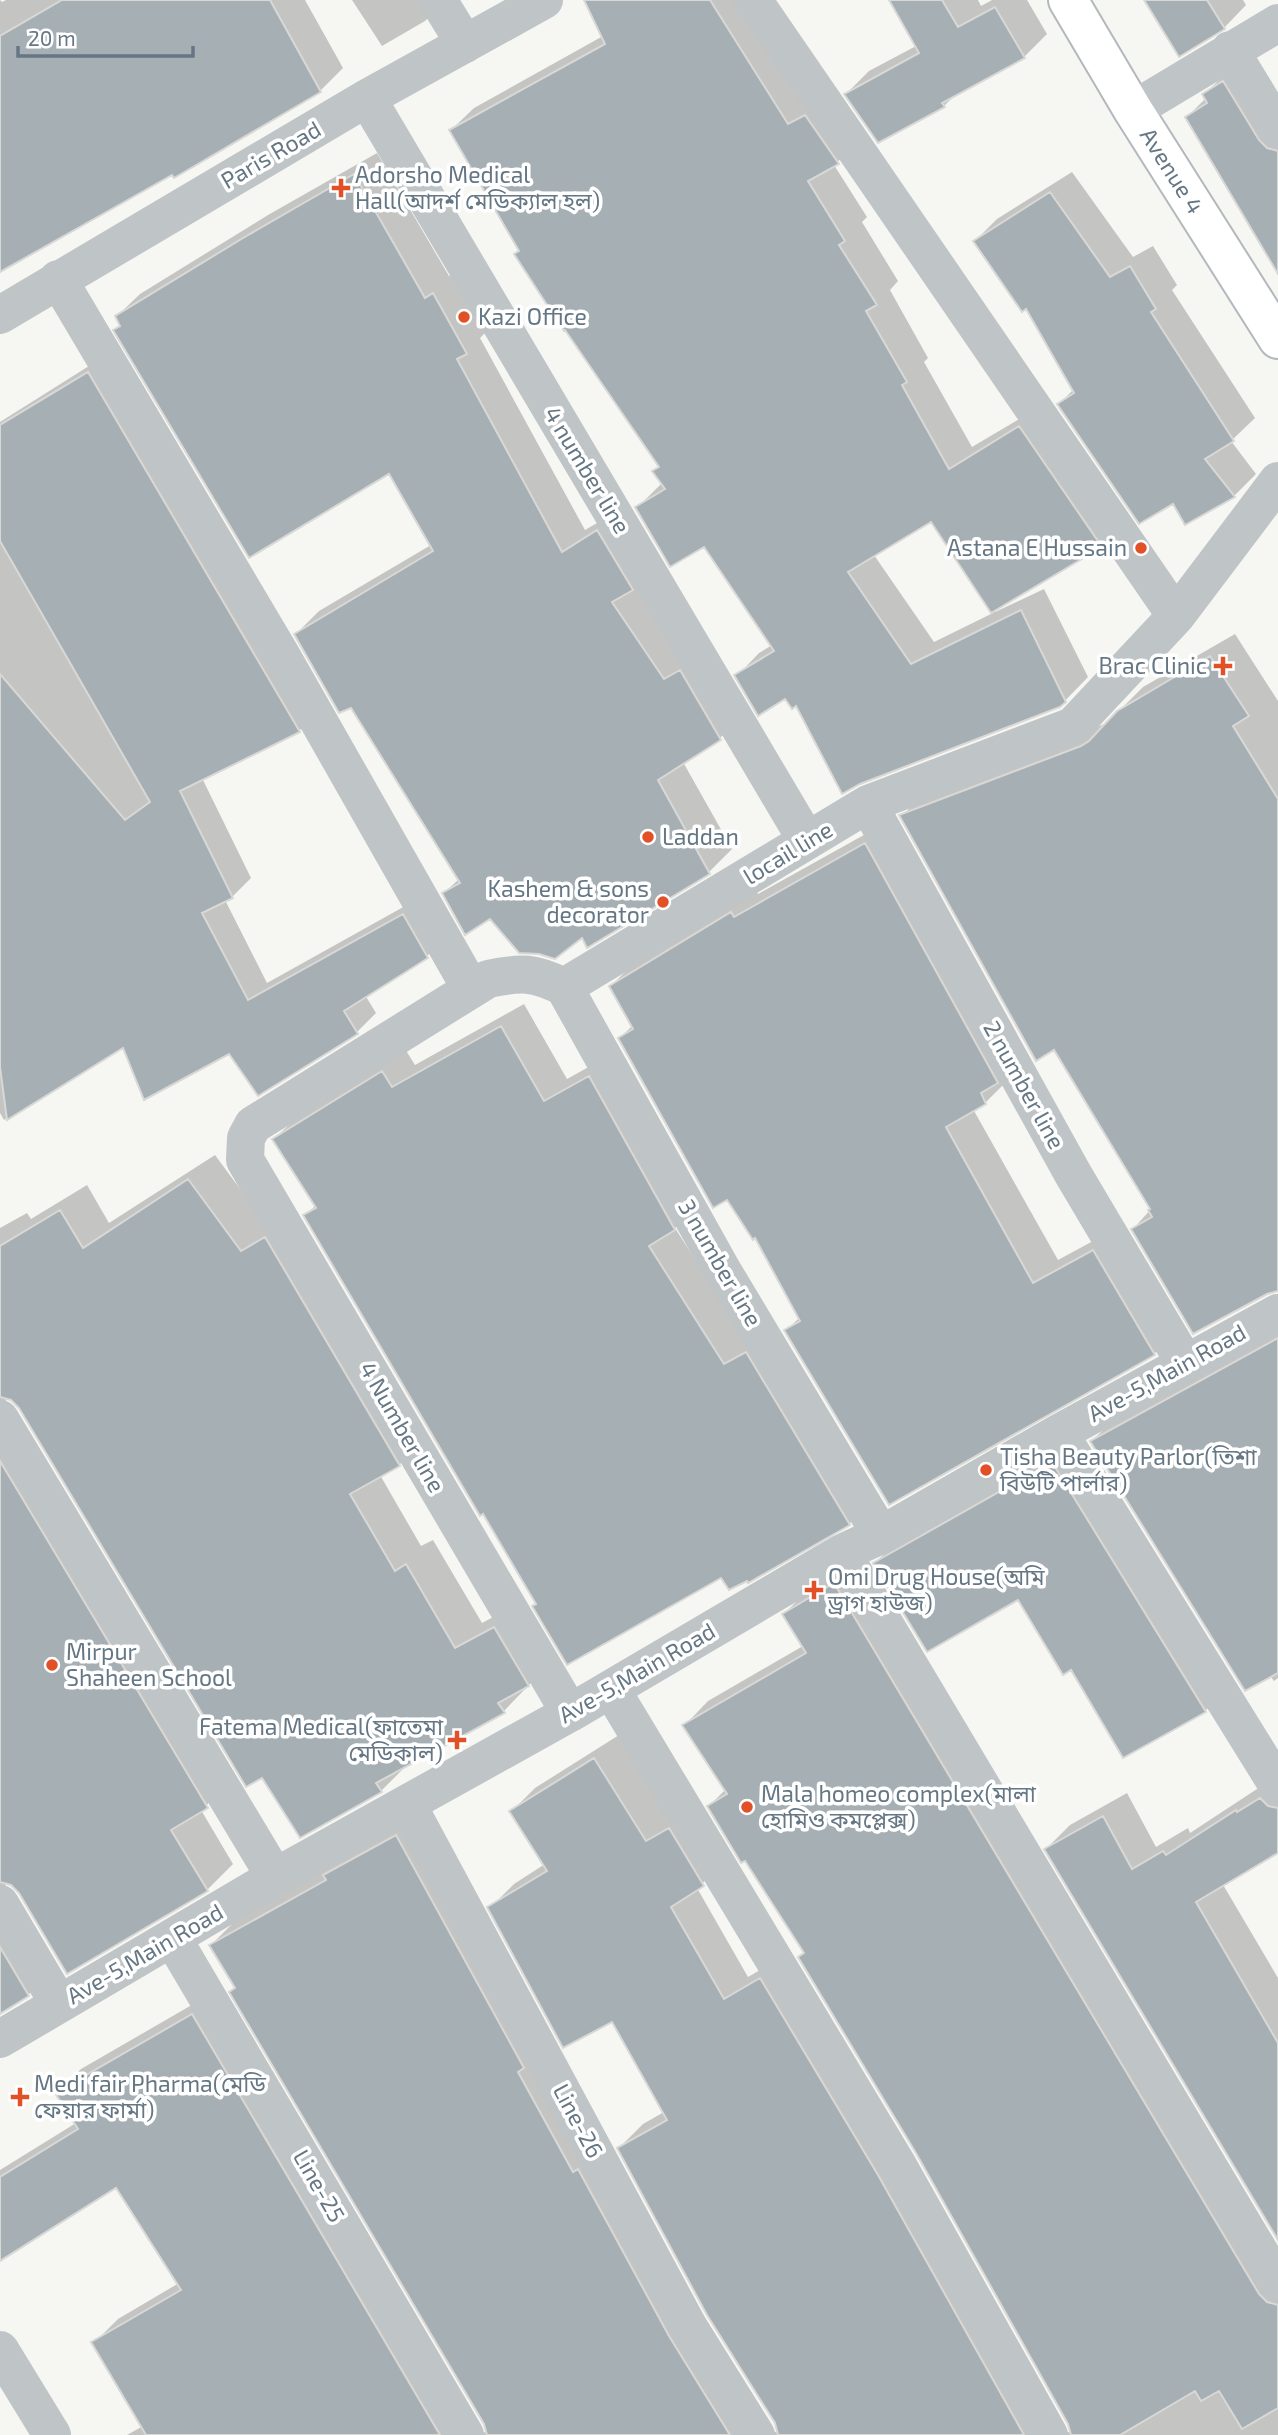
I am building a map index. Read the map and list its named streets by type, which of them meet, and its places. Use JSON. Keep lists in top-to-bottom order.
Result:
{
  "streets": {
    "street": [
      "Paris Road",
      "Avenue 4",
      "4 number line",
      "locail line",
      "2 number line",
      "3 number line",
      "Ave-5,Main Road",
      "4 Number line",
      "Line-26",
      "Line-25"
    ]
  },
  "crossings": [
    ["Paris Road", "4 number line"],
    ["4 number line", "locail line"],
    ["locail line", "2 number line"],
    ["locail line", "3 number line"],
    ["2 number line", "Ave-5,Main Road"],
    ["3 number line", "Ave-5,Main Road"],
    ["Ave-5,Main Road", "4 Number line"],
    ["Ave-5,Main Road", "Line-26"],
    ["Ave-5,Main Road", "Line-25"]
  ],
  "places": {
    "health": [
      "Adorsho Medical Hall(আদর্শ মেডিক্যাল হল)",
      "Brac Clinic",
      "Omi Drug House(অমি ড্রাগ হাউজ)",
      "Fatema Medical(ফাতেমা মেডিকাল)",
      "Medi fair Pharma(মেডি ফেয়ার ফার্মা)"
    ],
    "other": [
      "Kazi Office",
      "Astana E Hussain",
      "Laddan",
      "Kashem & sons decorator",
      "Tisha Beauty Parlor(তিশা বিউটি পার্লার)",
      "Mirpur Shaheen School",
      "Mala homeo complex(মালা হোমিও কমপ্লেক্স)"
    ]
  },
  "scale_bar": "20 m"
}
